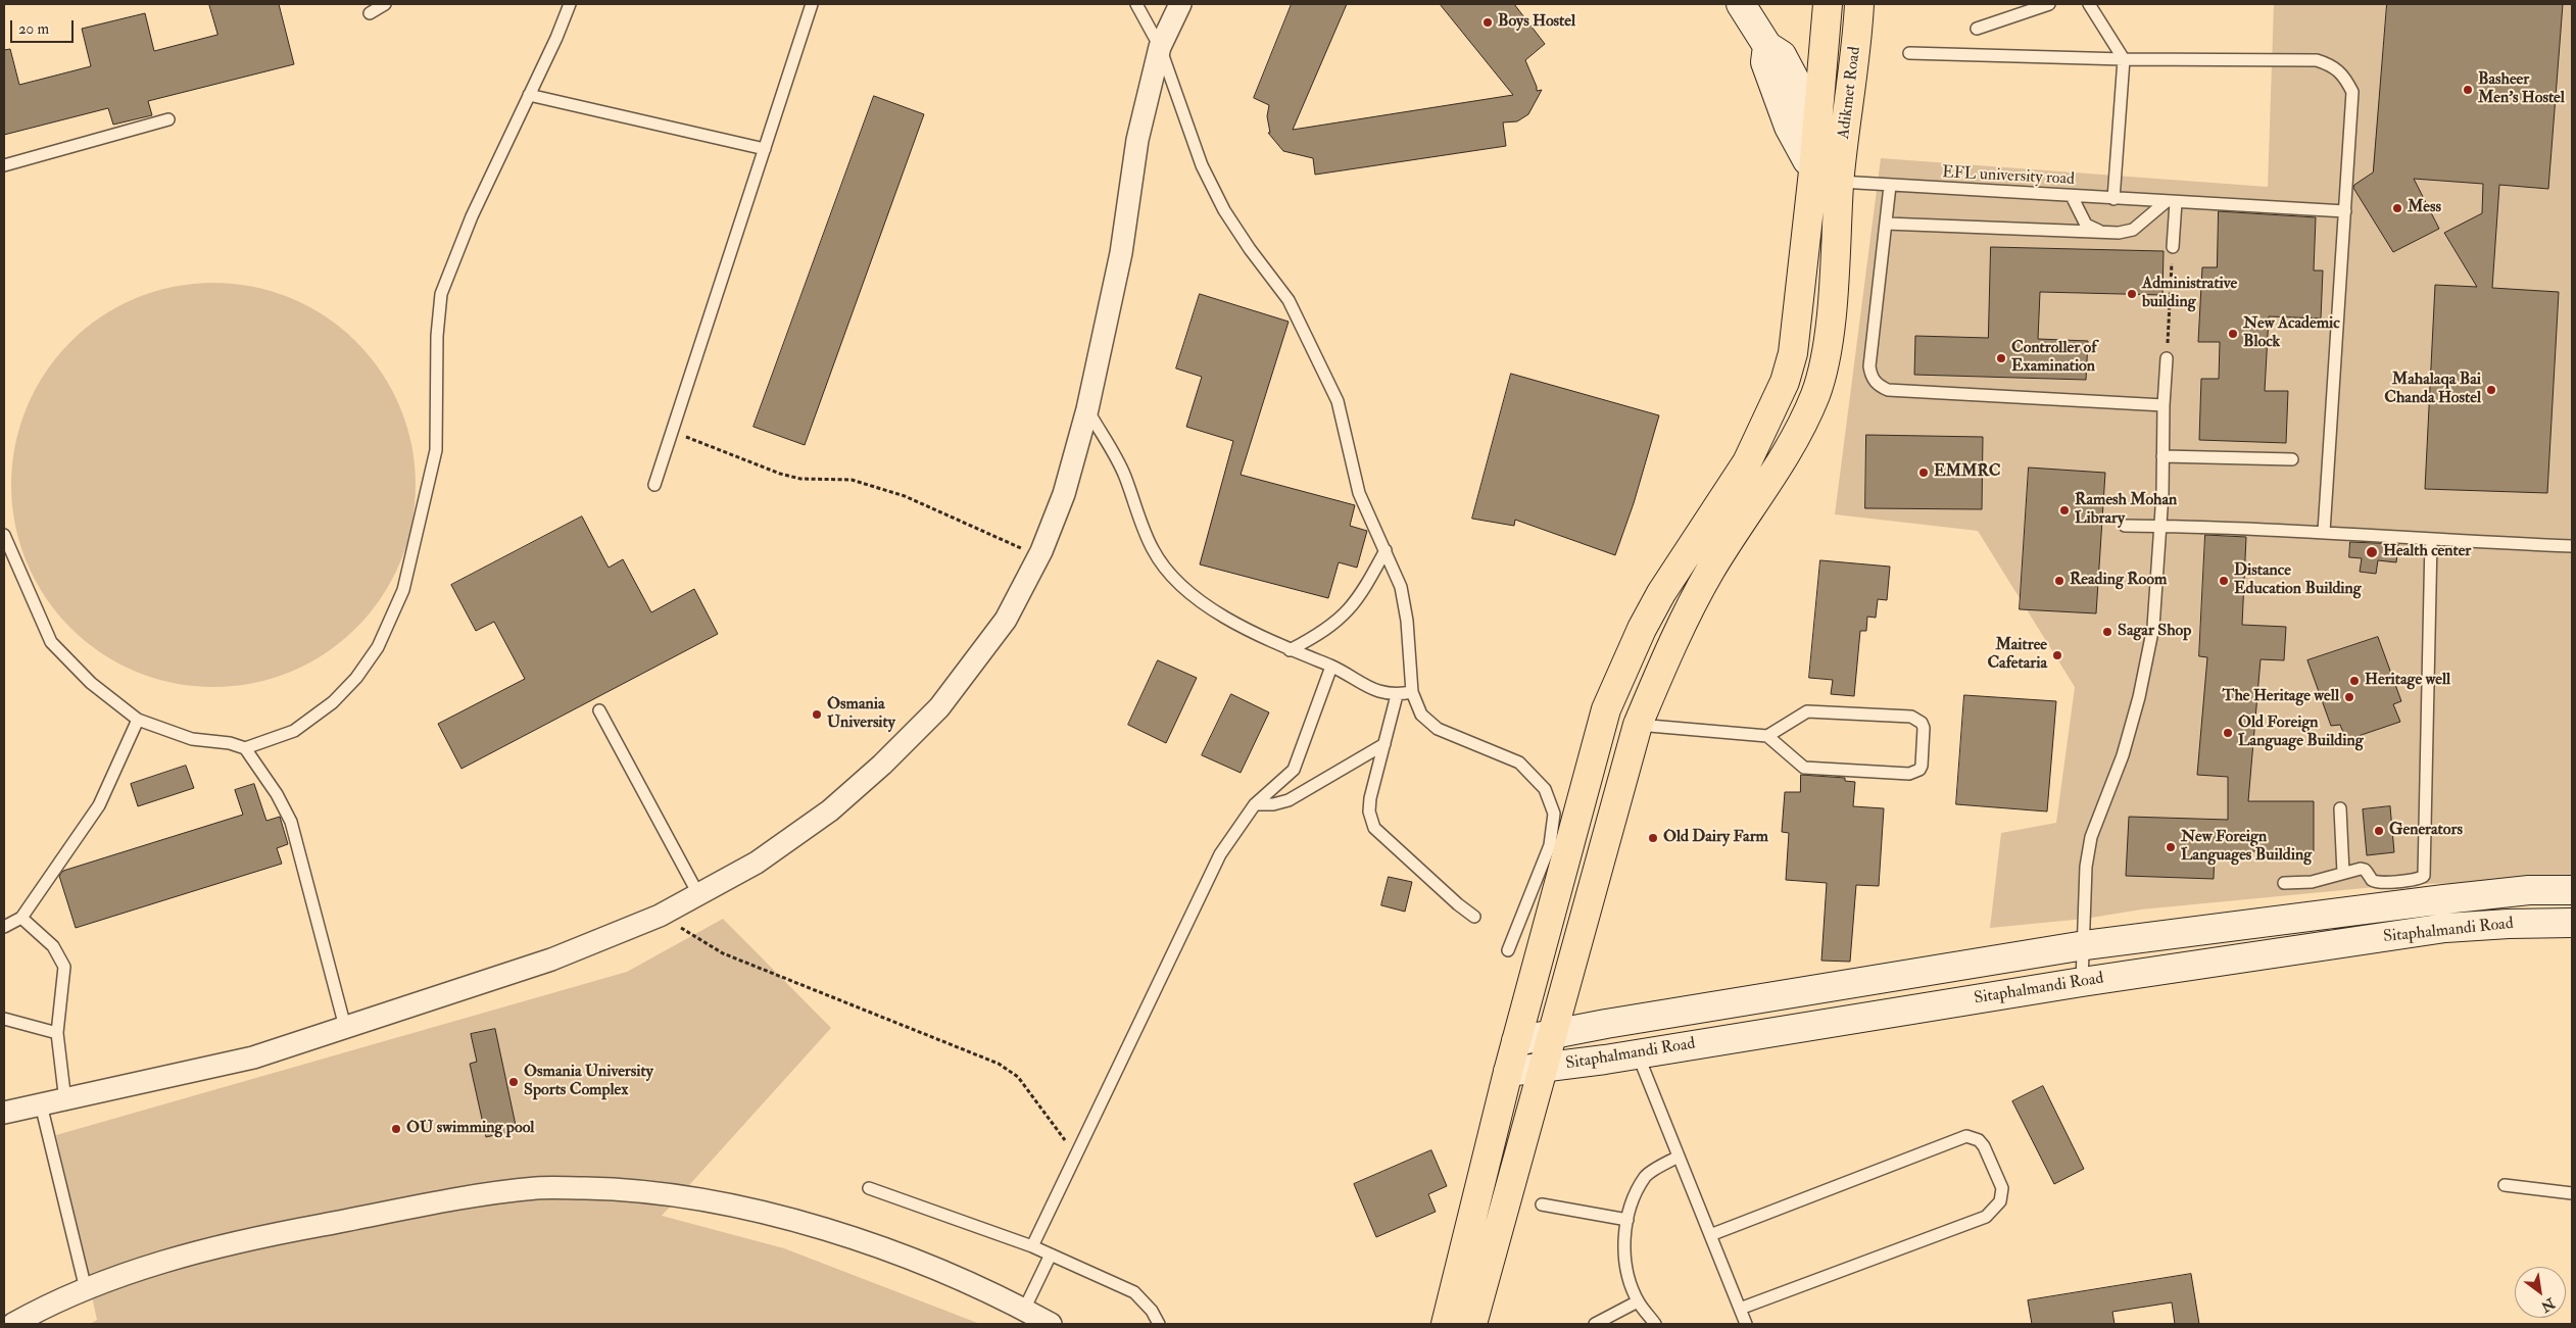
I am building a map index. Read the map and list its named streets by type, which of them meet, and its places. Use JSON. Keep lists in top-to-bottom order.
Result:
{
  "streets": {
    "main road": ["Adikmet Road", "Sitaphalmandi Road"],
    "lane": ["EFL university road"]
  },
  "crossings": [
    ["Adikmet Road", "EFL university road"],
    ["Adikmet Road", "Sitaphalmandi Road"]
  ],
  "places": [
    "Boys Hostel",
    "Basheer Men's Hostel",
    "Mess",
    "Administrative building",
    "New Academic Block",
    "Controller of Examination",
    "Mahalaqa Bai Chanda Hostel",
    "EMMRC",
    "Ramesh Mohan Library",
    "Health center",
    "Reading Room",
    "Distance Education Building",
    "Sagar Shop",
    "Maitree Cafetaria",
    "Heritage well",
    "The Heritage well",
    "Osmania University",
    "Old Foreign Language Building",
    "Generators",
    "Old Dairy Farm",
    "New Foreign Languages Building",
    "Osmania University Sports Complex",
    "OU swimming pool"
  ],
  "scale_bar": "20 m",
  "north": "bottom right"
}
